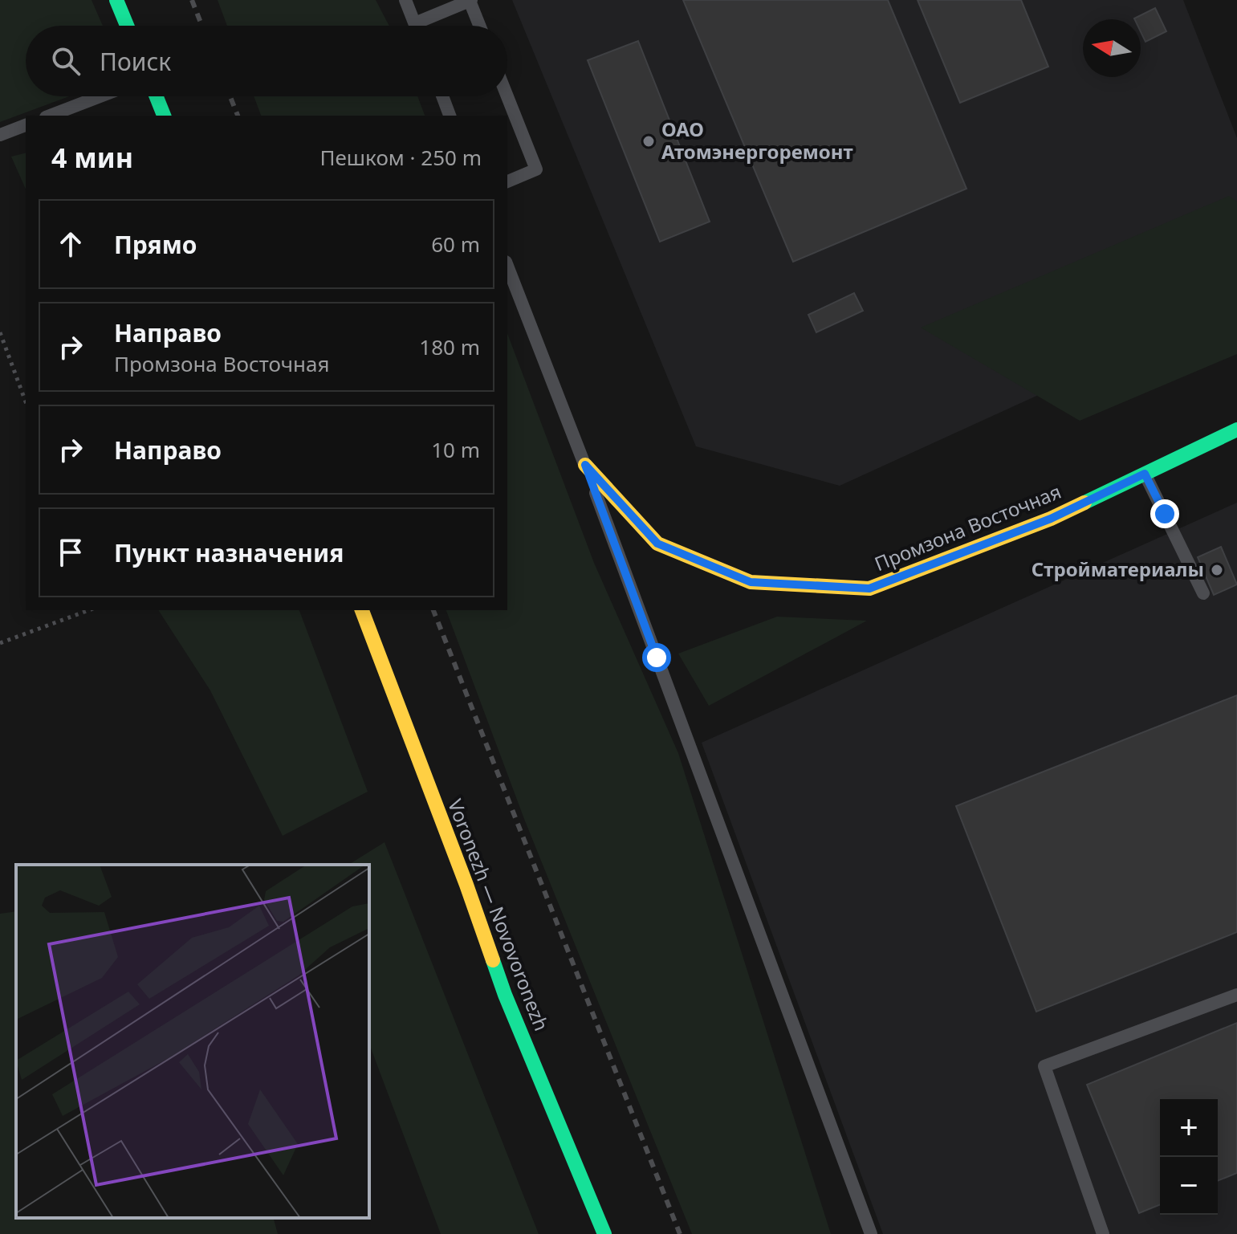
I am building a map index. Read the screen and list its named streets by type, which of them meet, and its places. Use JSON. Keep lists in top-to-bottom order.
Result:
{
  "streets": {
    "main road": ["Промзона Восточная", "Voronezh — Novovoronezh"]
  },
  "places": ["ОАО Атомэнергоремонт", "Стройматериалы"],
  "north": "left",
  "page": {
    "search": "Поиск",
    "heading": ["4 мин", "Пешком · 250 m"],
    "list": [
      ["Прямо", "60 m"],
      ["Направо", "Промзона Восточная", "180 m"],
      ["Направо", "10 m"],
      "Пункт назначения"
    ],
    "map_buttons": ["+", "−"]
  }
}
